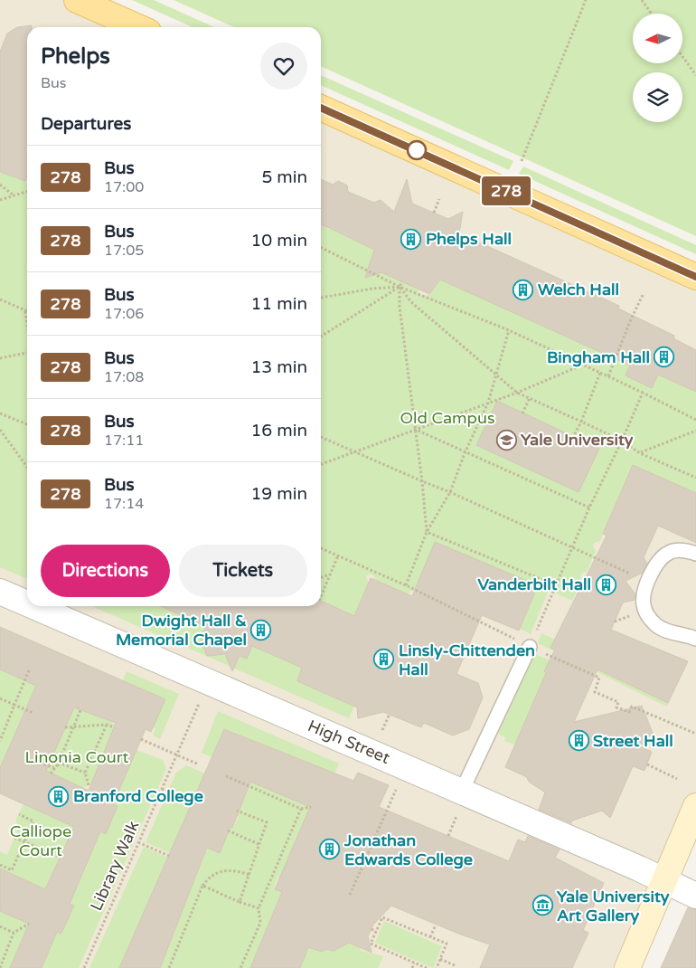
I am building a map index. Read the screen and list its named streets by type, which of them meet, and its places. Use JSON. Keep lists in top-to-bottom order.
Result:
{
  "streets": {
    "street": ["High Street"],
    "path": ["Library Walk"]
  },
  "parks": ["Old Campus", "Linonia Court", "Calliope Court"],
  "places": {
    "building": [
      "Phelps Hall",
      "Welch Hall",
      "Bingham Hall",
      "Vanderbilt Hall",
      "Dwight Hall & Memorial Chapel",
      "Linsly-Chittenden Hall",
      "Street Hall",
      "Branford College",
      "Jonathan Edwards College"
    ],
    "school or university": ["Yale University"],
    "museum": ["Yale University Art Gallery"]
  },
  "lines": ["bus line 278"],
  "north": "left",
  "page": {
    "on_map": "278",
    "heading": [
      ["Phelps", "Bus"],
      "Departures"
    ],
    "list": [
      {
        "mark": "278",
        "name": "Bus",
        "note": "17:00",
        "value": "5 min"
      },
      {
        "mark": "278",
        "name": "Bus",
        "note": "17:05",
        "value": "10 min"
      },
      {
        "mark": "278",
        "name": "Bus",
        "note": "17:06",
        "value": "11 min"
      },
      {
        "mark": "278",
        "name": "Bus",
        "note": "17:08",
        "value": "13 min"
      },
      {
        "mark": "278",
        "name": "Bus",
        "note": "17:11",
        "value": "16 min"
      },
      {
        "mark": "278",
        "name": "Bus",
        "note": "17:14",
        "value": "19 min"
      }
    ],
    "buttons": ["Directions", "Tickets"]
  }
}
